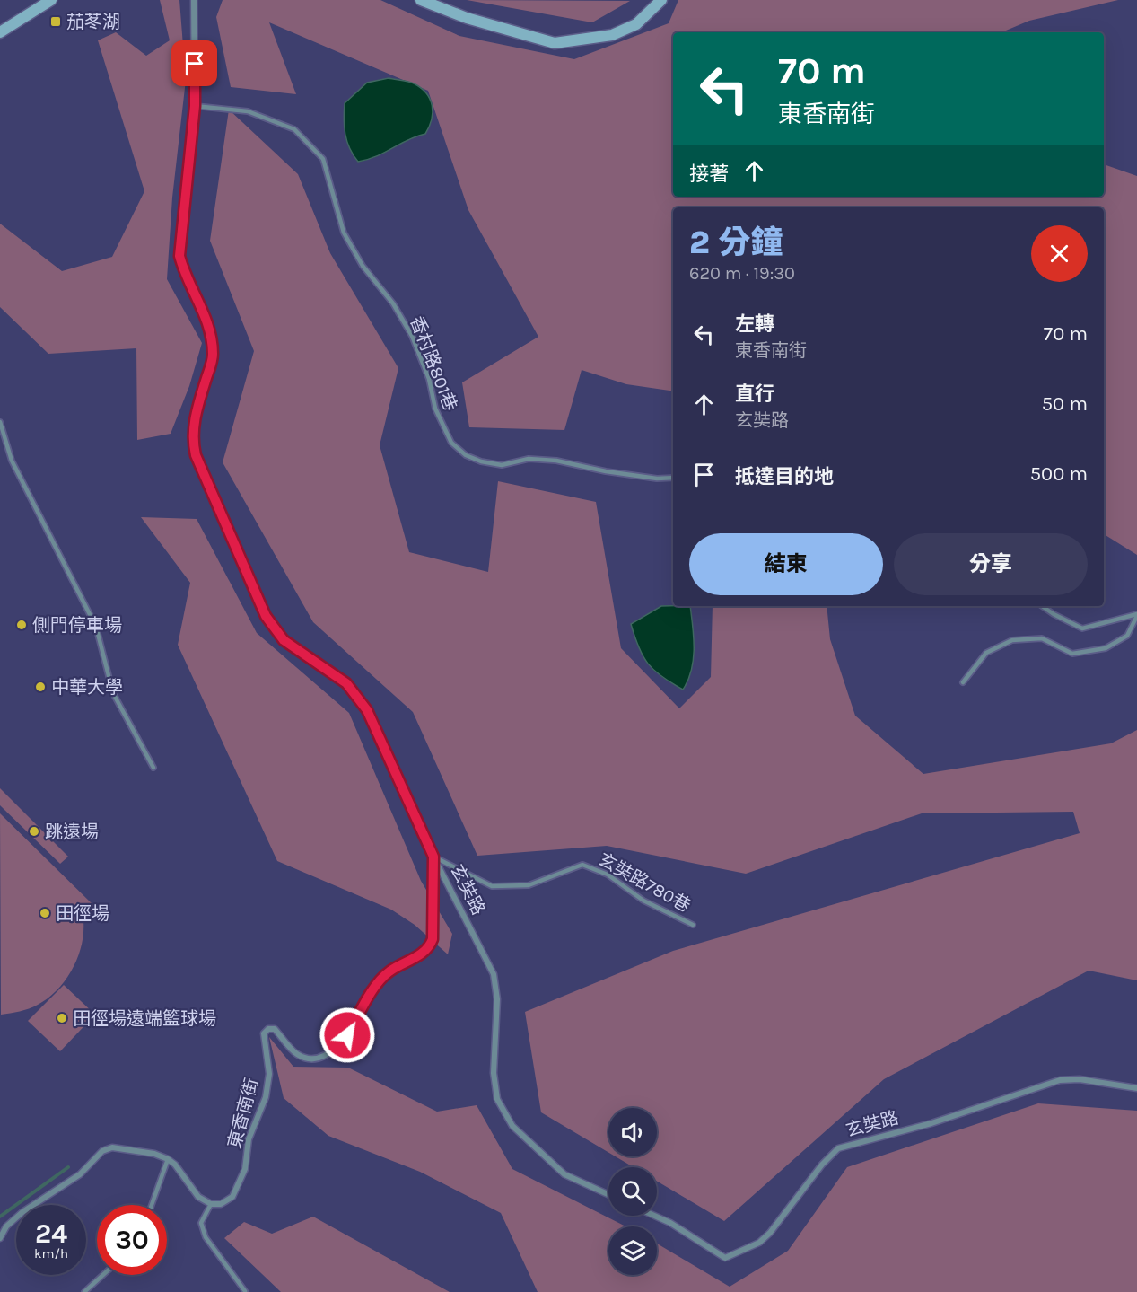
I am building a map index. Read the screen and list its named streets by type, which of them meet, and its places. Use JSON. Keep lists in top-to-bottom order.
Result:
{
  "streets": {
    "street": ["玄奘路", "東香南街"],
    "lane": ["香村路801巷", "玄奘路780巷"]
  },
  "crossings": [
    ["香村路801巷", "玄奘路"],
    ["玄奘路780巷", "玄奘路"],
    ["玄奘路780巷", "東香南街"],
    ["玄奘路", "東香南街"]
  ],
  "places": {
    "transit": ["茄苳湖"],
    "other": [
      "側門停車場",
      "中華大學",
      "跳遠場",
      "田徑場",
      "田徑場遠端籃球場"
    ]
  },
  "page": {
    "turn": ["70 m", "東香南街"],
    "then": "接著",
    "heading": ["2 分鐘", "620 m · 19:30"],
    "list": [
      {
        "name": "左轉",
        "note": "東香南街",
        "value": "70 m"
      },
      {
        "name": "直行",
        "note": "玄奘路",
        "value": "50 m"
      },
      {
        "name": "抵達目的地",
        "value": "500 m"
      }
    ],
    "buttons": ["結束", "分享"],
    "speed": "24 km/h",
    "limit": "30"
  }
}
